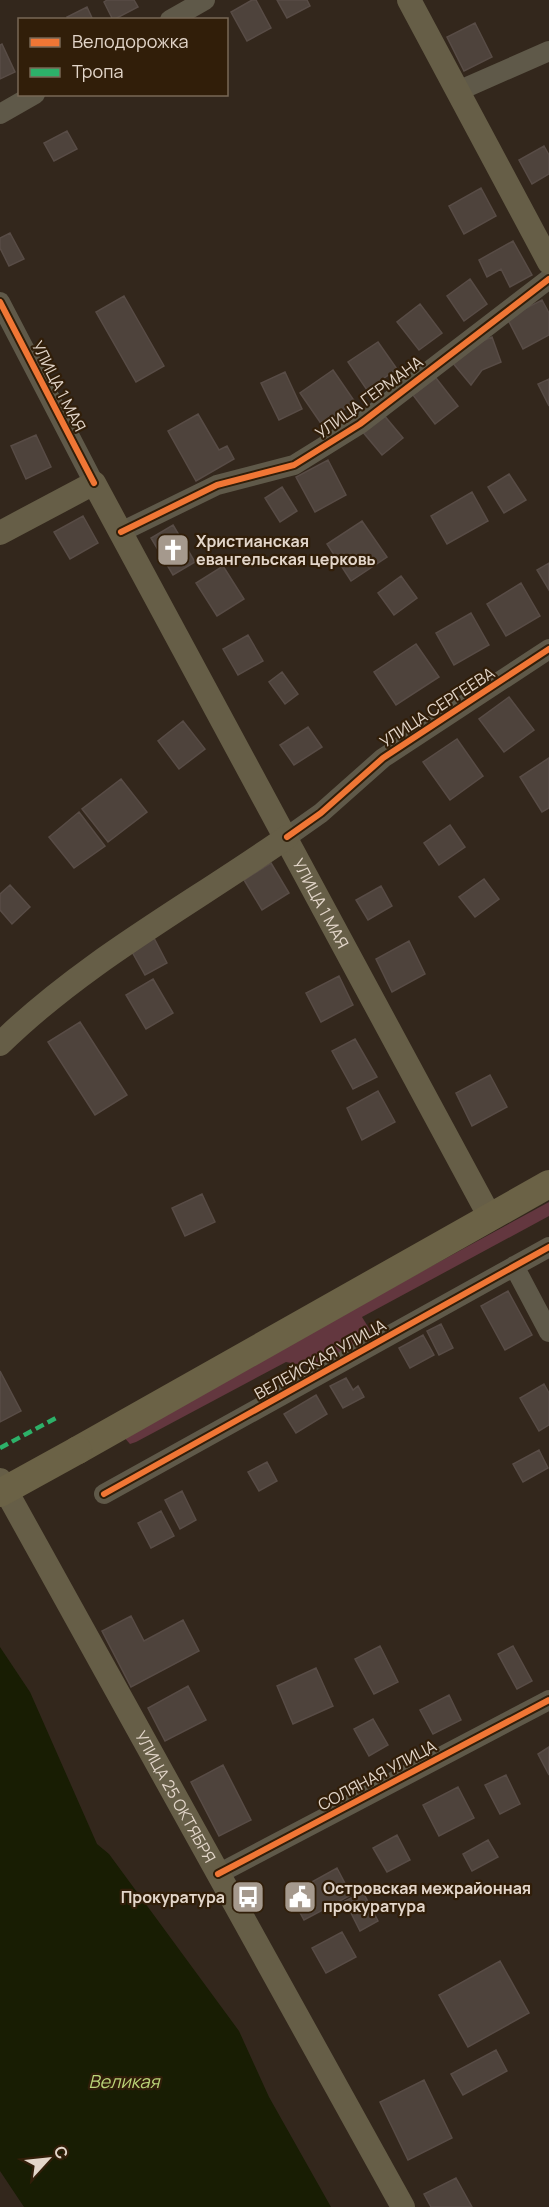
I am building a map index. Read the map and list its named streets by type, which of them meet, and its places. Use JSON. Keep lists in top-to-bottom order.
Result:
{
  "streets": {
    "main road": ["УЛИЦА 1 МАЯ", "УЛИЦА СЕРГЕЕВА", "УЛИЦА 25 ОКТЯБРЯ"],
    "street": ["УЛИЦА ГЕРМАНА", "ВЕЛЕЙСКАЯ УЛИЦА", "СОЛЯНАЯ УЛИЦА"]
  },
  "crossings": [
    ["УЛИЦА 1 МАЯ", "УЛИЦА ГЕРМАНА"],
    ["УЛИЦА 1 МАЯ", "УЛИЦА СЕРГЕЕВА"],
    ["СОЛЯНАЯ УЛИЦА", "УЛИЦА 25 ОКТЯБРЯ"]
  ],
  "water": ["Великая"],
  "places": {
    "church": ["Христианская евангельская церковь"],
    "bus stop": ["Прокуратура"],
    "public building": ["Островская межрайонная прокуратура"]
  },
  "legend": ["Велодорожка", "Тропа"],
  "north": "top right"
}
